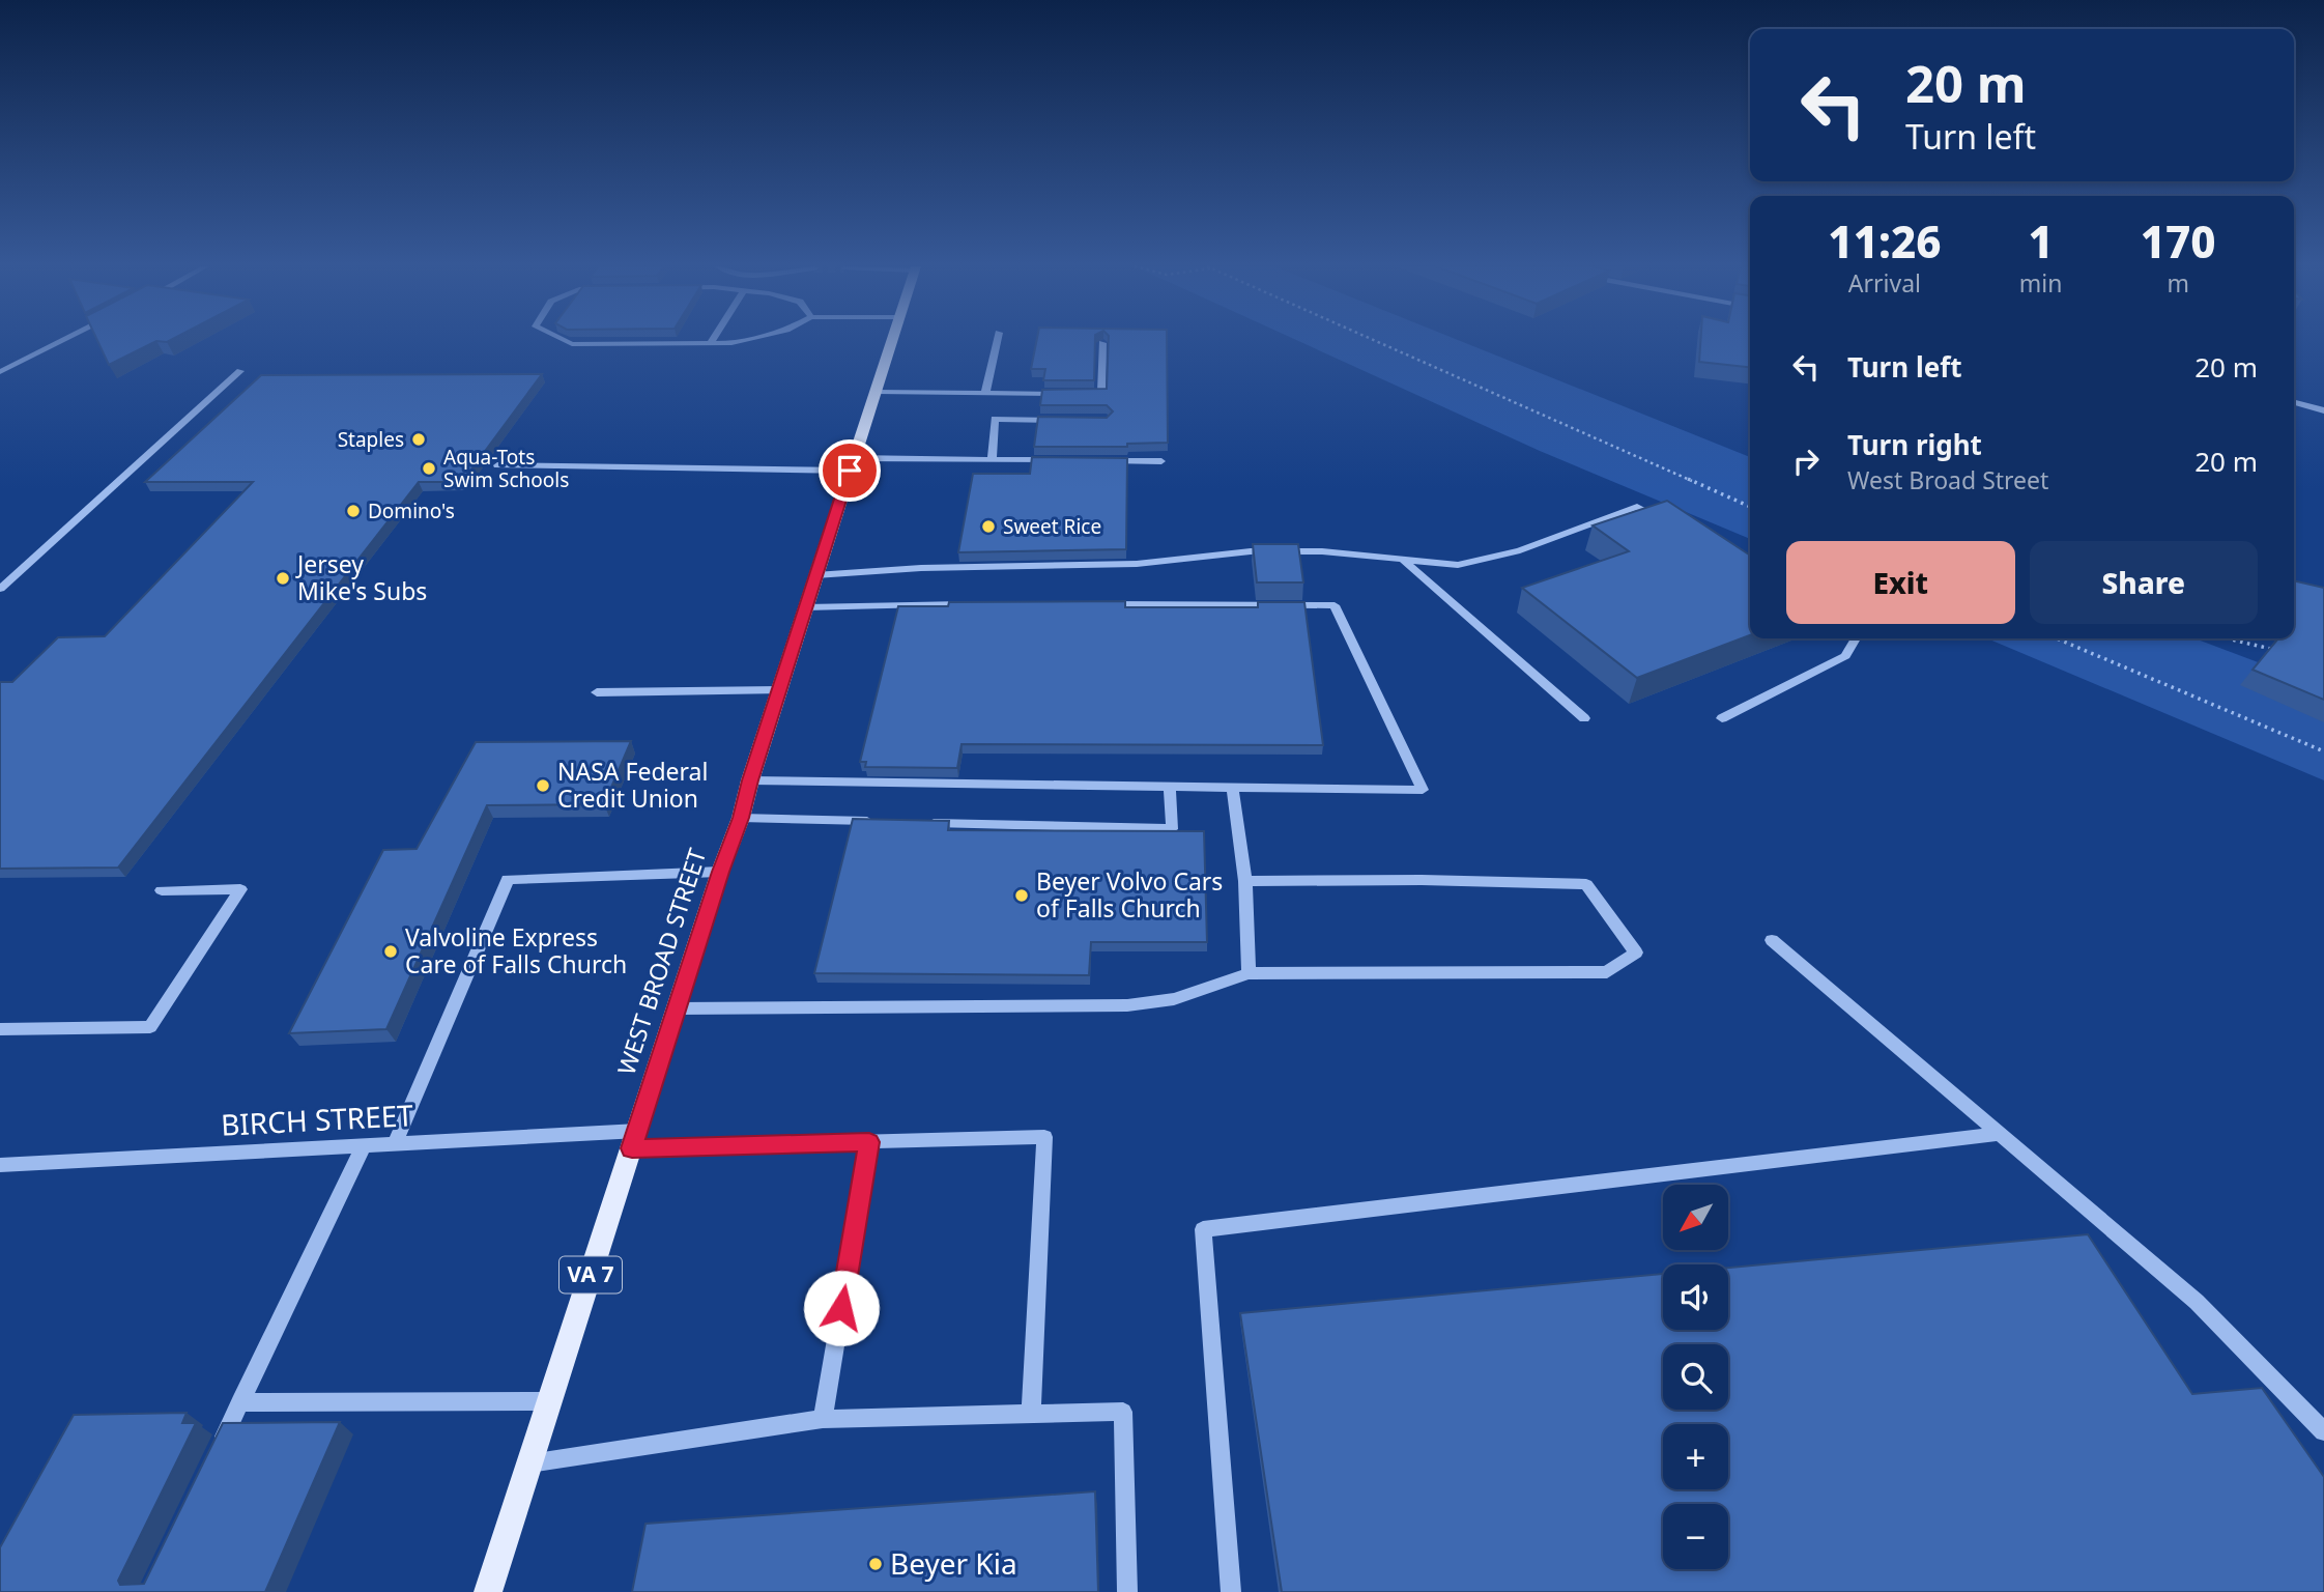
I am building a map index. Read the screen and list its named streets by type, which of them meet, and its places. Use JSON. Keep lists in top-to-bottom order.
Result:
{
  "streets": {
    "main road": ["WEST BROAD STREET", "VA 7"],
    "street": ["BIRCH STREET"]
  },
  "crossings": [
    ["WEST BROAD STREET", "BIRCH STREET"]
  ],
  "places": [
    "Staples",
    "Aqua-Tots Swim Schools",
    "Domino's",
    "Sweet Rice",
    "Jersey Mike's Subs",
    "NASA Federal Credit Union",
    "Beyer Volvo Cars of Falls Church",
    "Valvoline Express Care of Falls Church",
    "Beyer Kia"
  ],
  "north": "bottom left",
  "page": {
    "turn": ["20 m", "Turn left"],
    "eta": [
      "11:26",
      "Arrival",
      "1",
      "min",
      "170",
      "m"
    ],
    "list": [
      {
        "name": "Turn left",
        "value": "20 m"
      },
      {
        "name": "Turn right",
        "note": "West Broad Street",
        "value": "20 m"
      }
    ],
    "buttons": ["Exit", "Share"],
    "map_buttons": ["+", "−"]
  }
}
